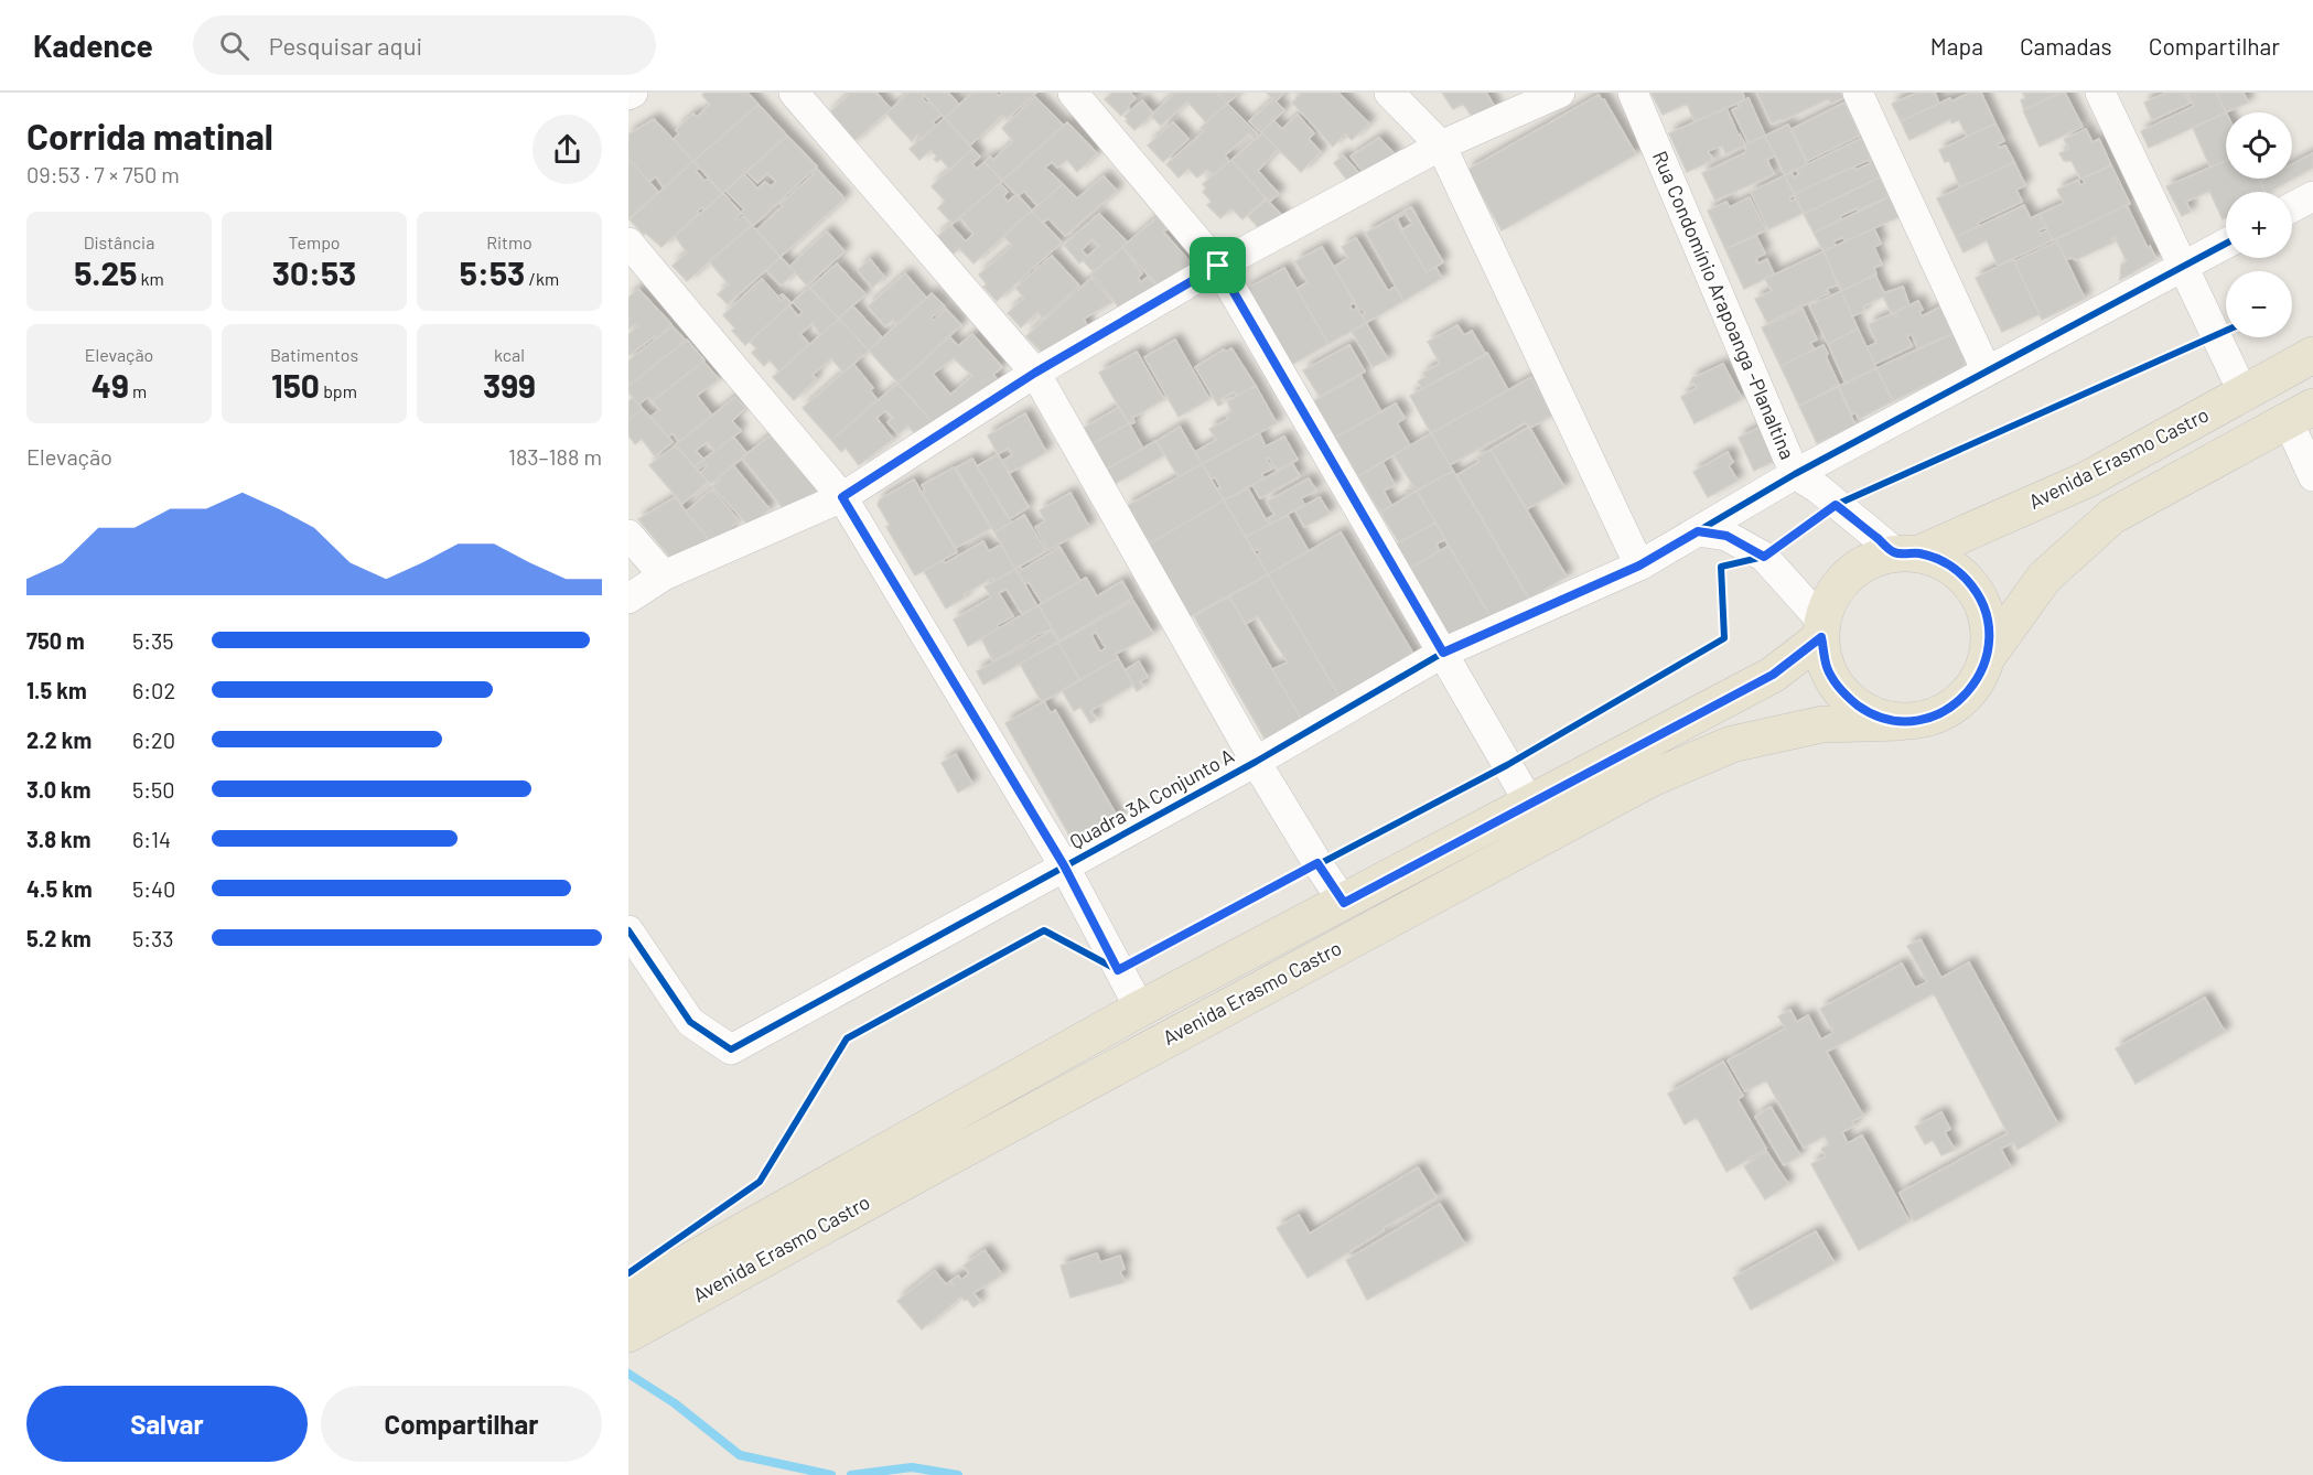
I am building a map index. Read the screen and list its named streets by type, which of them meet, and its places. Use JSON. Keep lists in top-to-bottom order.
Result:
{
  "streets": {
    "main road": ["Avenida Erasmo Castro"],
    "street": ["Rua Condomínio Arapoanga -Planaltina", "Quadra 3A Conjunto A"]
  },
  "crossings": [
    ["Rua Condomínio Arapoanga -Planaltina", "Avenida Erasmo Castro"],
    ["Rua Condomínio Arapoanga -Planaltina", "Quadra 3A Conjunto A"]
  ],
  "page": {
    "header": "Kadence",
    "search": "Pesquisar aqui",
    "nav": ["Mapa", "Camadas", "Compartilhar"],
    "heading": ["Corrida matinal", "09:53 · 7 × 750 m"],
    "map_buttons": ["+", "−"],
    "stats": [
      ["Distância", "5.25 km"],
      ["Tempo", "30:53"],
      ["Ritmo", "5:53 /km"],
      ["Elevação", "49 m"],
      ["Batimentos", "150 bpm"],
      ["kcal", "399"]
    ],
    "chart": ["Elevação", "183–188 m"],
    "list": [
      {
        "name": "750 m",
        "note": "5:35"
      },
      {
        "name": "1.5 km",
        "note": "6:02"
      },
      {
        "name": "2.2 km",
        "note": "6:20"
      },
      {
        "name": "3.0 km",
        "note": "5:50"
      },
      {
        "name": "3.8 km",
        "note": "6:14"
      },
      {
        "name": "4.5 km",
        "note": "5:40"
      },
      {
        "name": "5.2 km",
        "note": "5:33"
      }
    ],
    "buttons": ["Salvar", "Compartilhar"]
  }
}
